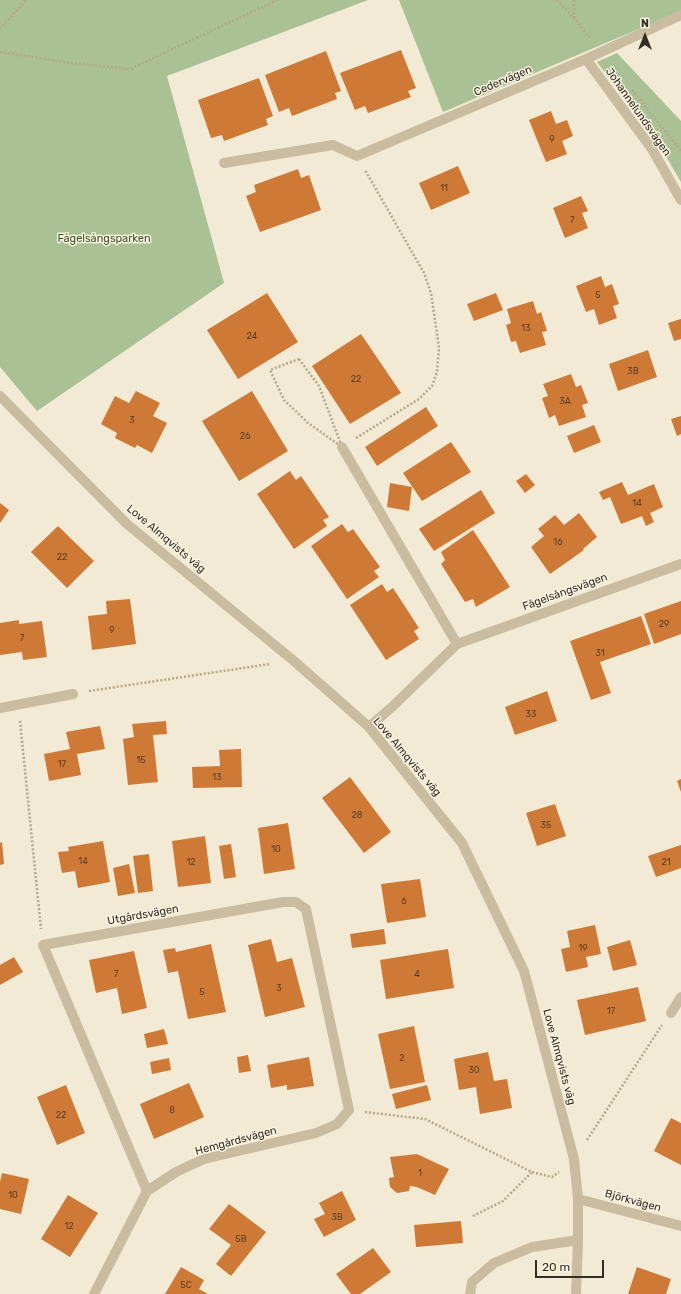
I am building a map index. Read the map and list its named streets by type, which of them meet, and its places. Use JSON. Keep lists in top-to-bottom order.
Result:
{
  "streets": {
    "street": [
      "Cedervägen",
      "Johannelundsvägen",
      "Love Almqvists väg",
      "Fågelsångsvägen",
      "Utgårdsvägen",
      "Hemgårdsvägen",
      "Björkvägen"
    ]
  },
  "crossings": [
    ["Cedervägen", "Johannelundsvägen"],
    ["Love Almqvists väg", "Fågelsångsvägen"],
    ["Love Almqvists väg", "Björkvägen"],
    ["Utgårdsvägen", "Hemgårdsvägen"]
  ],
  "parks": ["Fågelsångsparken"],
  "house_numbers": [
    "9",
    "11",
    "7",
    "5",
    "13",
    "24",
    "3B",
    "22",
    "3A",
    "3",
    "26",
    "14",
    "16",
    "22",
    "29",
    "9",
    "7",
    "31",
    "33",
    "15",
    "17",
    "13",
    "28",
    "35",
    "10",
    "14",
    "12",
    "21",
    "6",
    "19",
    "7",
    "4",
    "3",
    "5",
    "17",
    "2",
    "30",
    "8",
    "22",
    "1",
    "10",
    "3B",
    "12",
    "5B",
    "5C"
  ],
  "scale_bar": "20 m",
  "north": "top"
}
